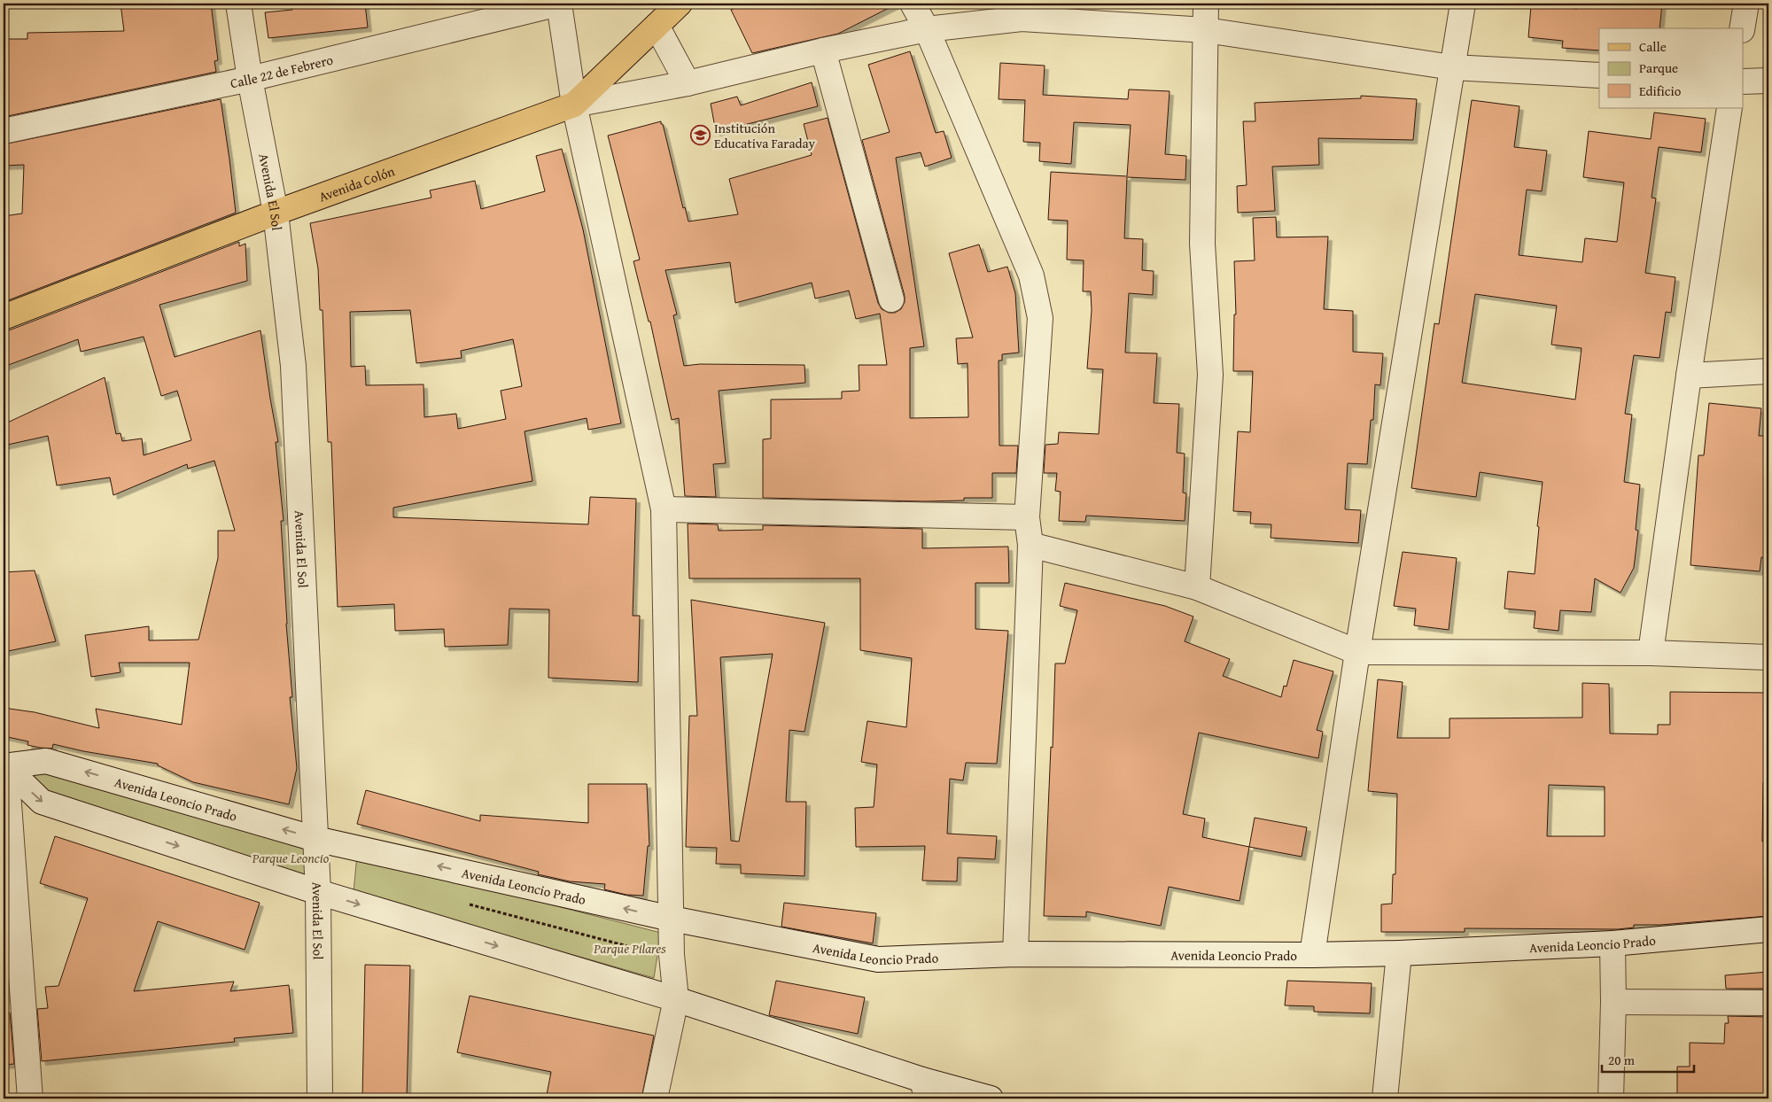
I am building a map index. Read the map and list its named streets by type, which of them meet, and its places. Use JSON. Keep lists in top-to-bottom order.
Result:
{
  "streets": {
    "main road": ["Avenida Colón"],
    "street": ["Calle 22 de Febrero", "Avenida El Sol", "Avenida Leoncio Prado"]
  },
  "crossings": [
    ["Calle 22 de Febrero", "Avenida El Sol"],
    ["Avenida Colón", "Avenida El Sol"],
    ["Avenida El Sol", "Avenida Leoncio Prado"]
  ],
  "parks": ["Parque Leoncio", "Parque Pilares"],
  "places": {
    "school or university": ["Institución Educativa Faraday"]
  },
  "legend": ["Calle", "Parque", "Edificio"],
  "scale_bar": "20 m"
}
